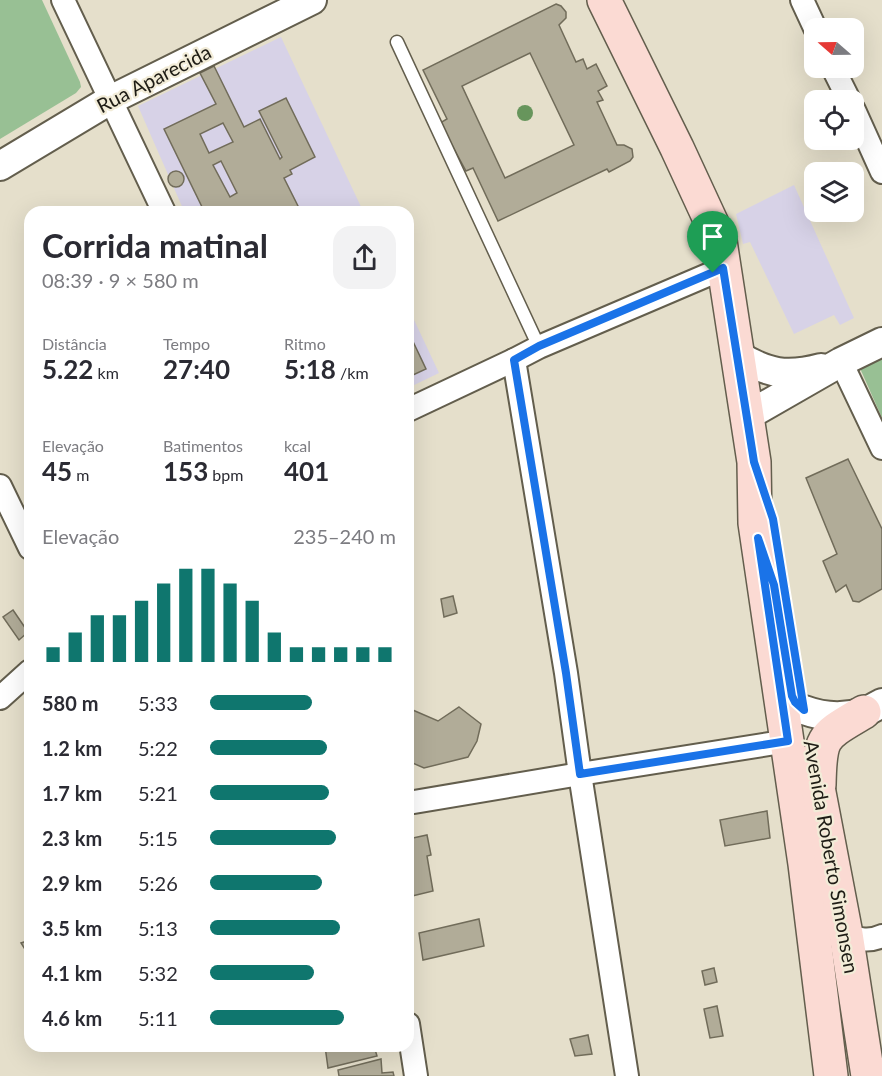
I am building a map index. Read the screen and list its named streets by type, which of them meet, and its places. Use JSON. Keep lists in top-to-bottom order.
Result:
{
  "streets": {
    "main road": ["Avenida Roberto Simonsen"],
    "street": ["Rua Aparecida"]
  },
  "north": "left",
  "page": {
    "heading": ["Corrida matinal", "08:39 · 9 × 580 m"],
    "stats": [
      ["Distância", "5.22 km"],
      ["Tempo", "27:40"],
      ["Ritmo", "5:18 /km"],
      ["Elevação", "45 m"],
      ["Batimentos", "153 bpm"],
      ["kcal", "401"]
    ],
    "chart": ["Elevação", "235–240 m"],
    "list": [
      {
        "name": "580 m",
        "note": "5:33"
      },
      {
        "name": "1.2 km",
        "note": "5:22"
      },
      {
        "name": "1.7 km",
        "note": "5:21"
      },
      {
        "name": "2.3 km",
        "note": "5:15"
      },
      {
        "name": "2.9 km",
        "note": "5:26"
      },
      {
        "name": "3.5 km",
        "note": "5:13"
      },
      {
        "name": "4.1 km",
        "note": "5:32"
      },
      {
        "name": "4.6 km",
        "note": "5:11"
      }
    ]
  }
}
